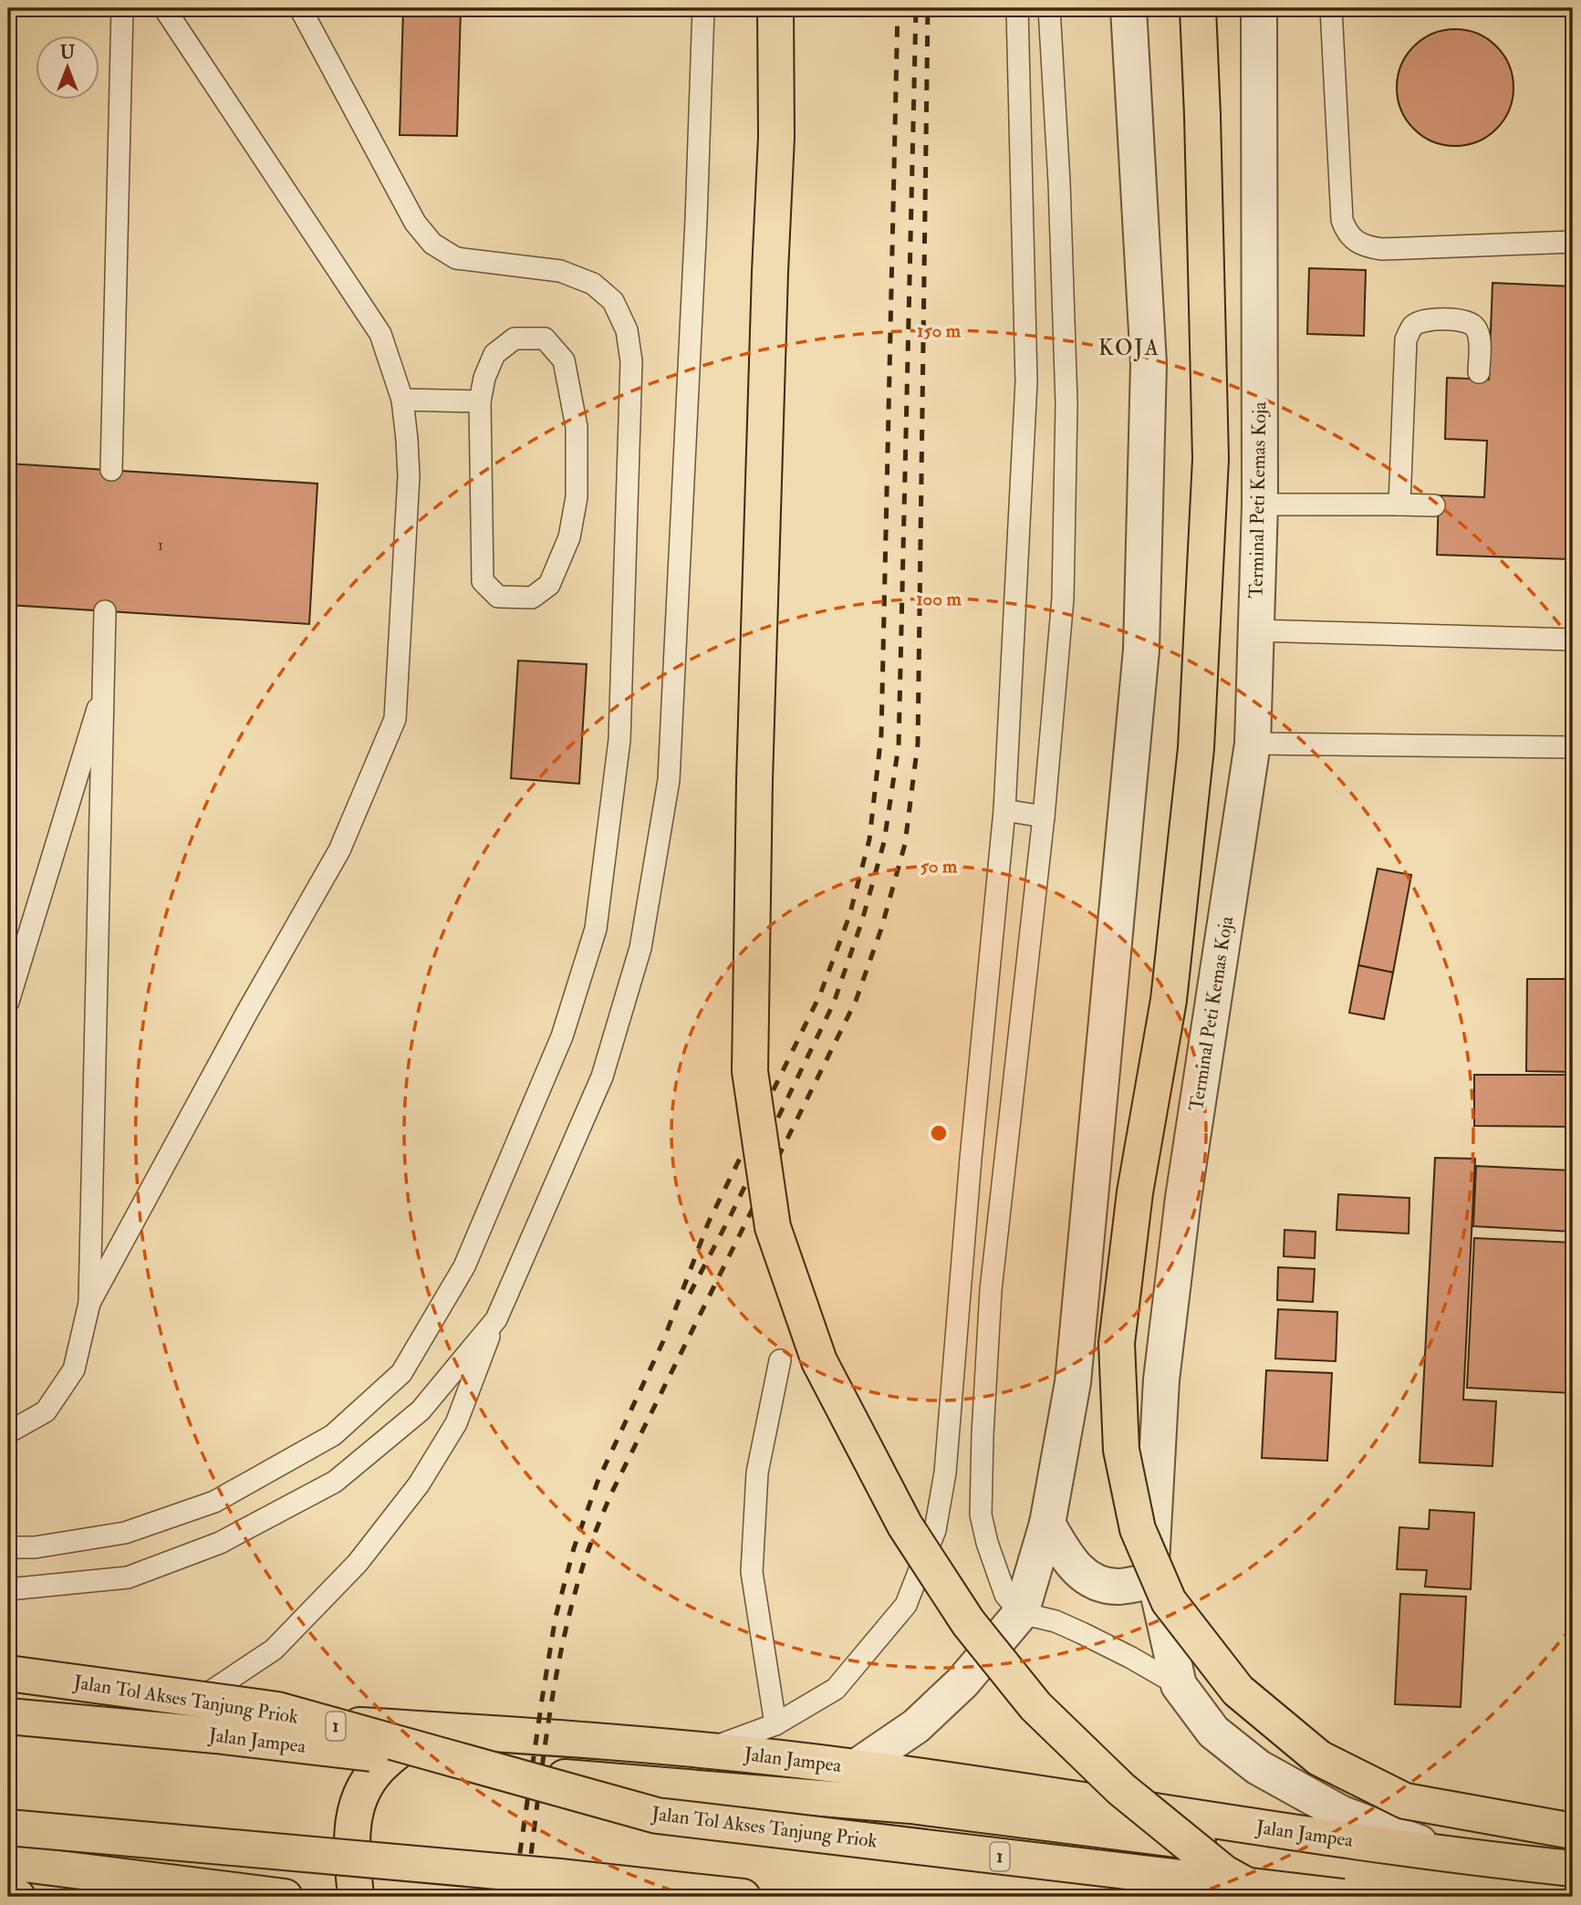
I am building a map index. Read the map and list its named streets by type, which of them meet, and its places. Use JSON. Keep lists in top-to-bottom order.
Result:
{
  "streets": {
    "highway": ["Jalan Tol Akses Tanjung Priok", "1", "Jalan Jampea"],
    "street": ["Terminal Peti Kemas Koja"]
  },
  "crossings": [
    ["Terminal Peti Kemas Koja", "Jalan Jampea"]
  ],
  "districts": ["KOJA"],
  "house_numbers": ["1"],
  "north": "top",
  "rings": ["150 m", "100 m", "50 m"]
}
